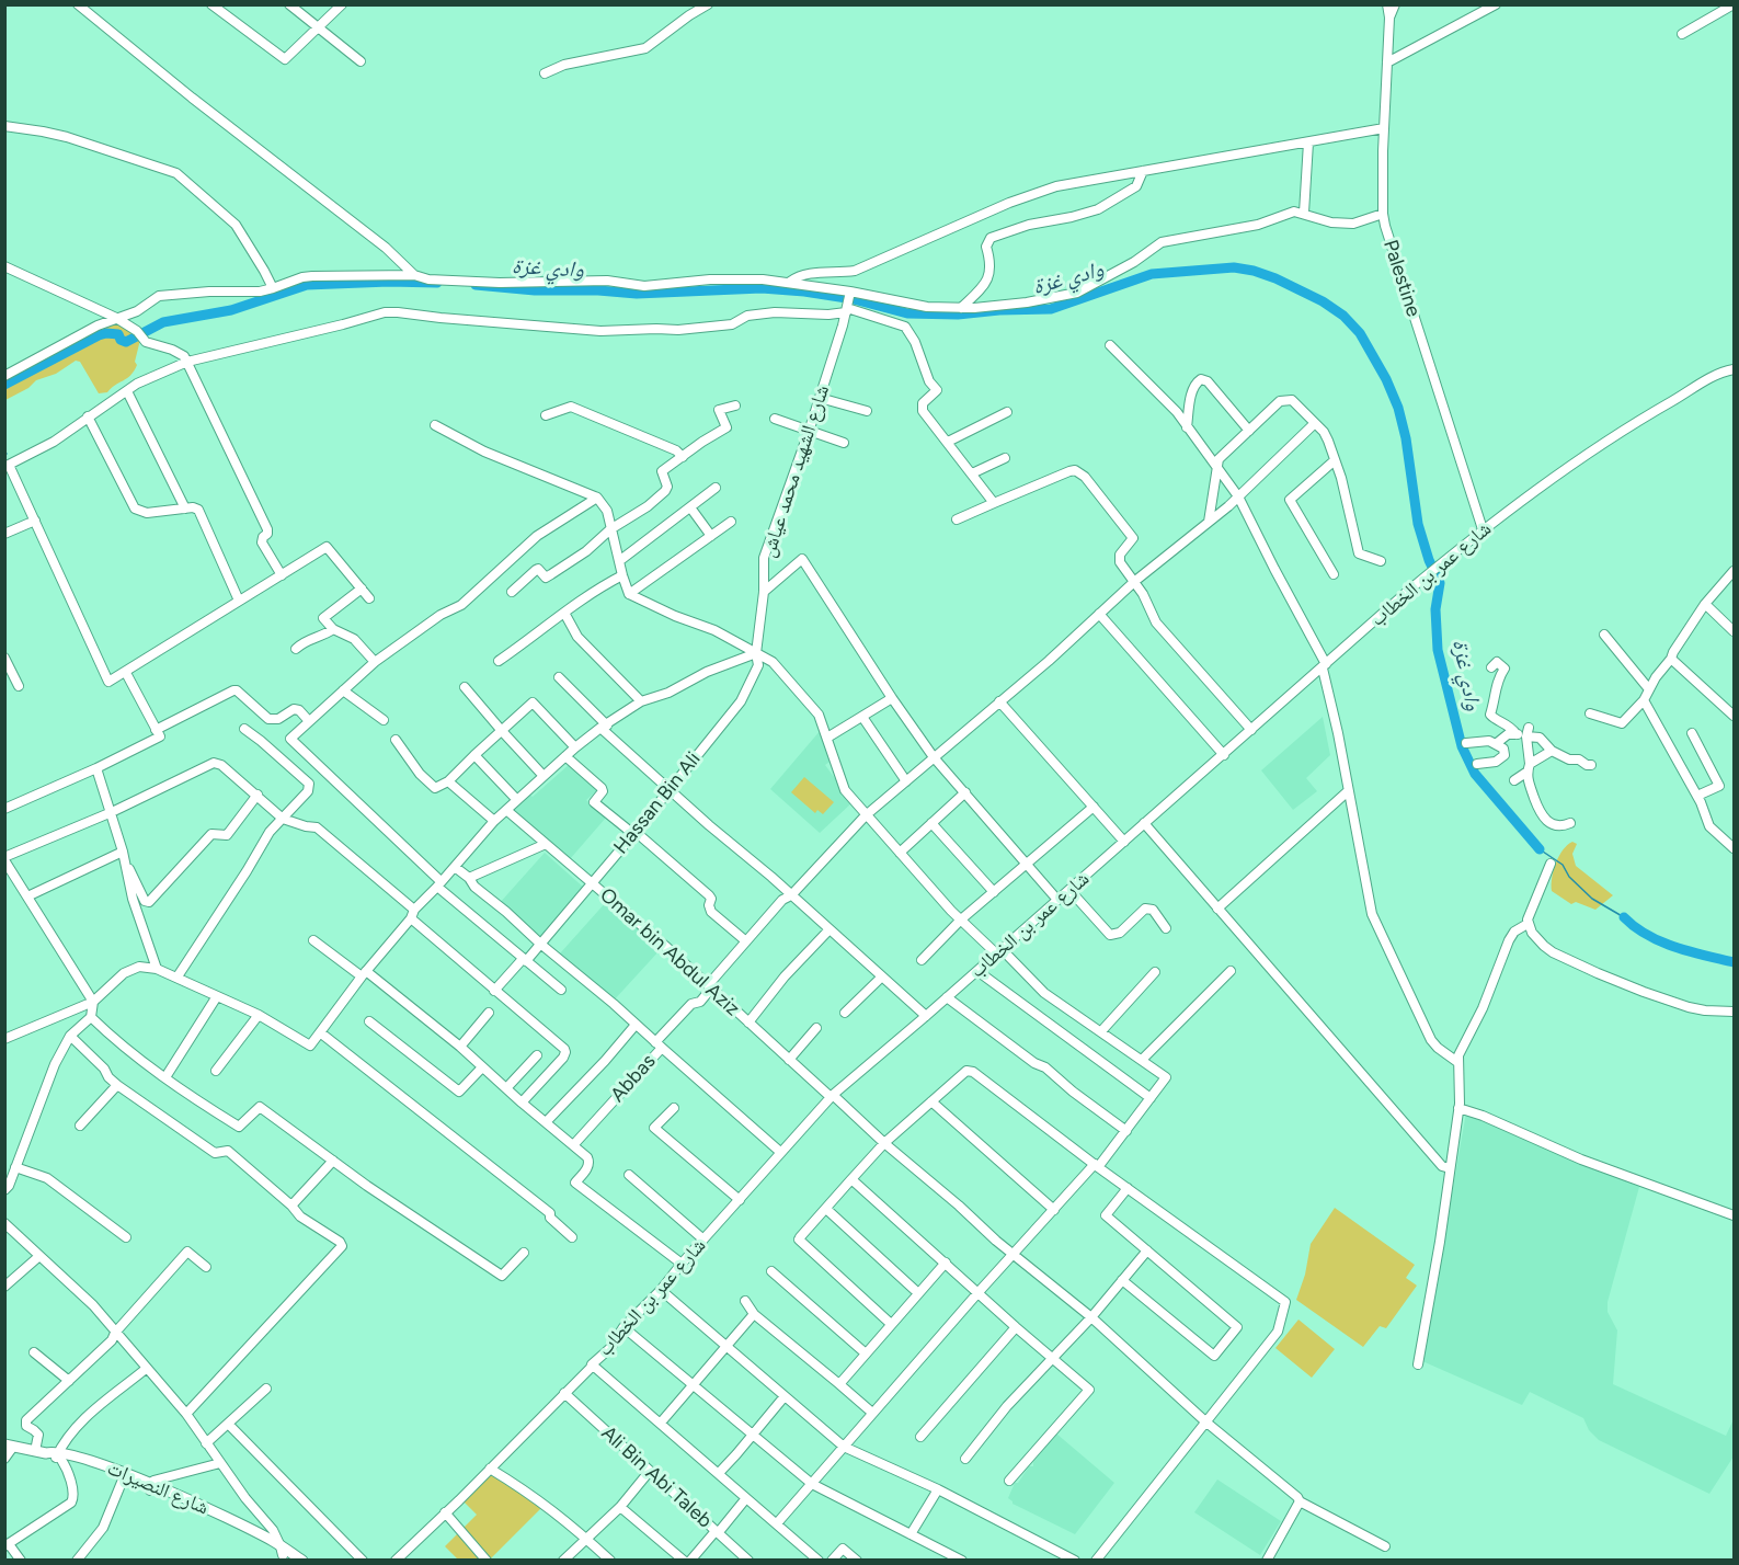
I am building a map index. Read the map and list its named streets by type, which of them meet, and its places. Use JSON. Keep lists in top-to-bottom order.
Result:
{
  "streets": {
    "main road": ["شارع النصيرات"],
    "street": [
      "Palestine",
      "شارع الشهيد محمد عياش",
      "شارع عمر بن الخطاب",
      "Hassan Bin Ali",
      "Omar bin Abdul Aziz",
      "Abbas",
      "Ali Bin Abi Taleb"
    ]
  },
  "crossings": [
    ["Palestine", "شارع عمر بن الخطاب"],
    ["شارع الشهيد محمد عياش", "Hassan Bin Ali"],
    ["شارع عمر بن الخطاب", "Omar bin Abdul Aziz"],
    ["شارع عمر بن الخطاب", "Ali Bin Abi Taleb"],
    ["Hassan Bin Ali", "Omar bin Abdul Aziz"],
    ["Omar bin Abdul Aziz", "Abbas"]
  ],
  "water": ["وادي غزة"]
}
